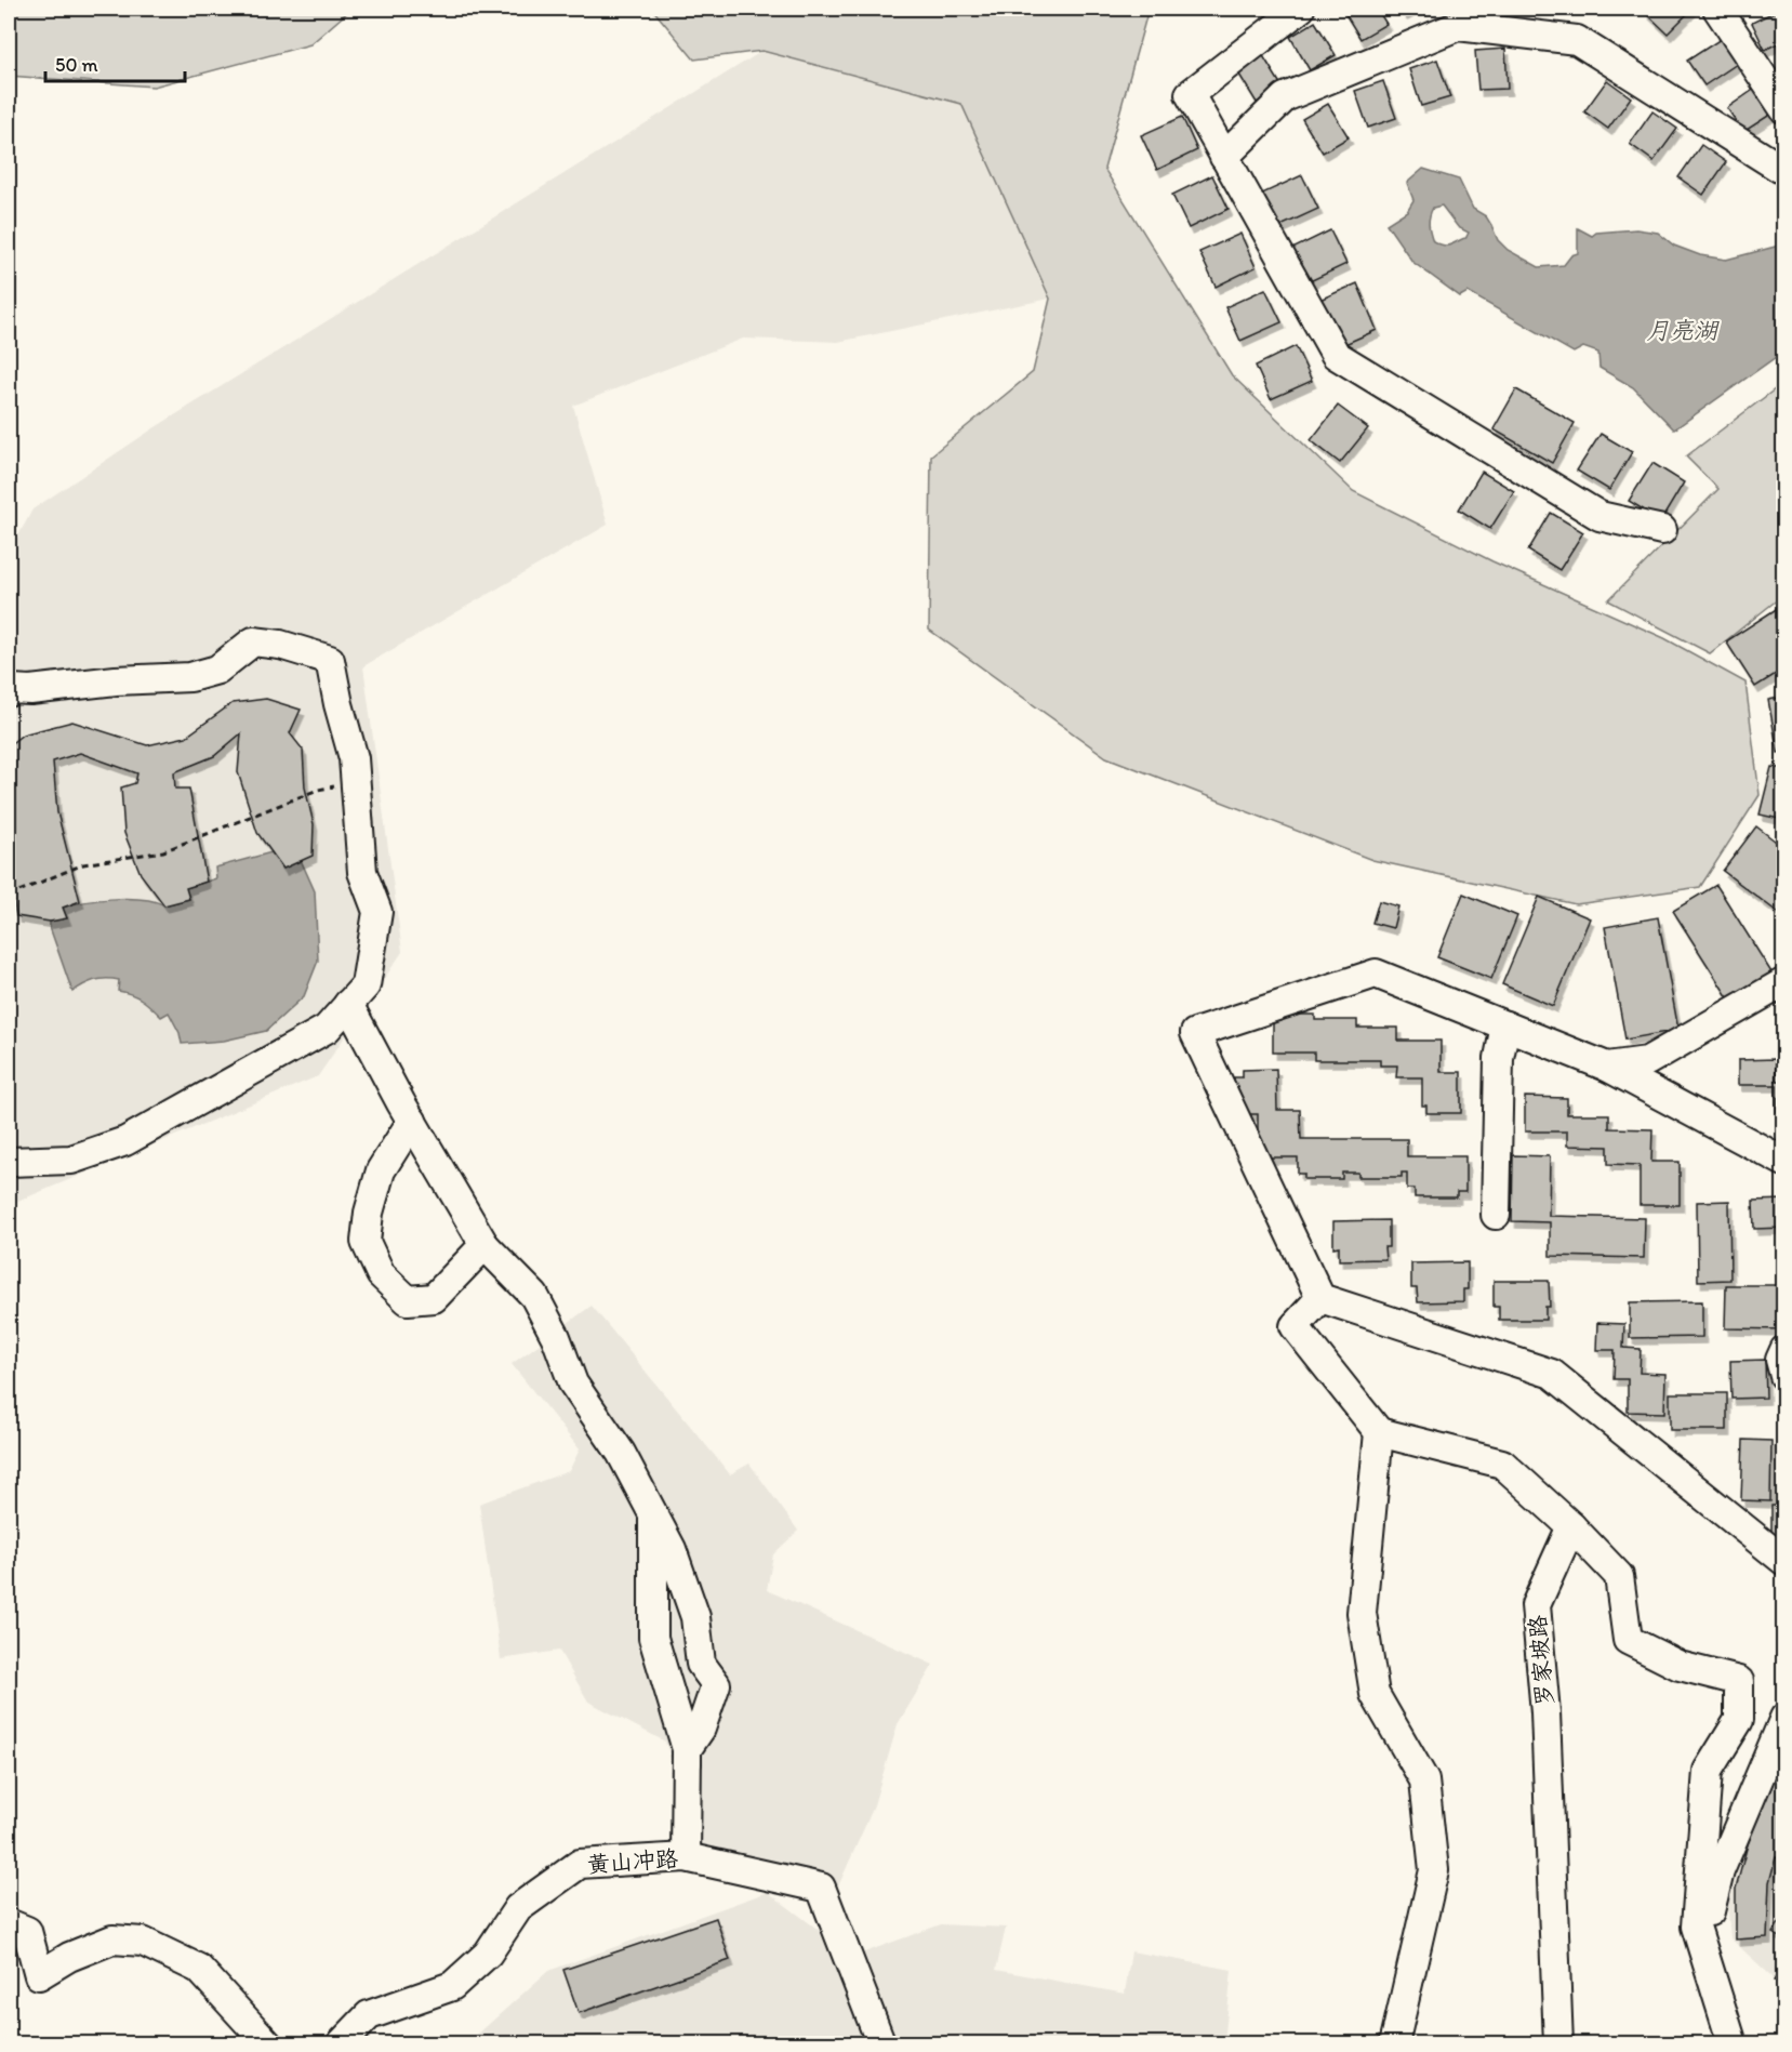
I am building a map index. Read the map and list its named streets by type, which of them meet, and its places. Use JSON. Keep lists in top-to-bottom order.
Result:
{
  "streets": {
    "street": ["罗家坡路", "黄山冲路"]
  },
  "water": ["月亮湖"],
  "scale_bar": "50 m"
}
